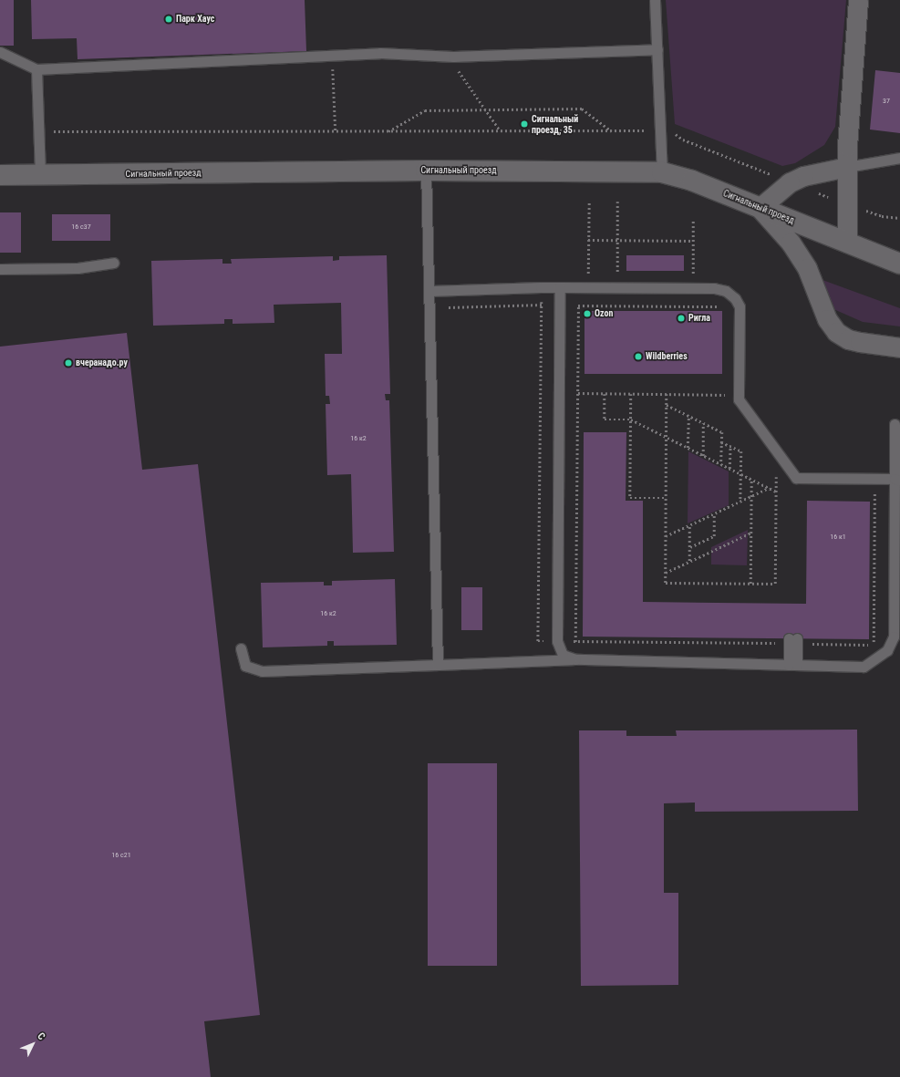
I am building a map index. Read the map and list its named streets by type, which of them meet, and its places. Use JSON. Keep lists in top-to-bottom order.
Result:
{
  "streets": {
    "main road": ["Сигнальный проезд"]
  },
  "places": [
    "Парк Хаус",
    "Сигнальный проезд, 35",
    "Ozon",
    "Ригла",
    "Wildberries",
    "вчеранадо.ру"
  ],
  "house_numbers": [
    "37",
    "16 с37",
    "16 к2",
    "16 к1",
    "16 к2",
    "16 с21"
  ],
  "north": "top right"
}
